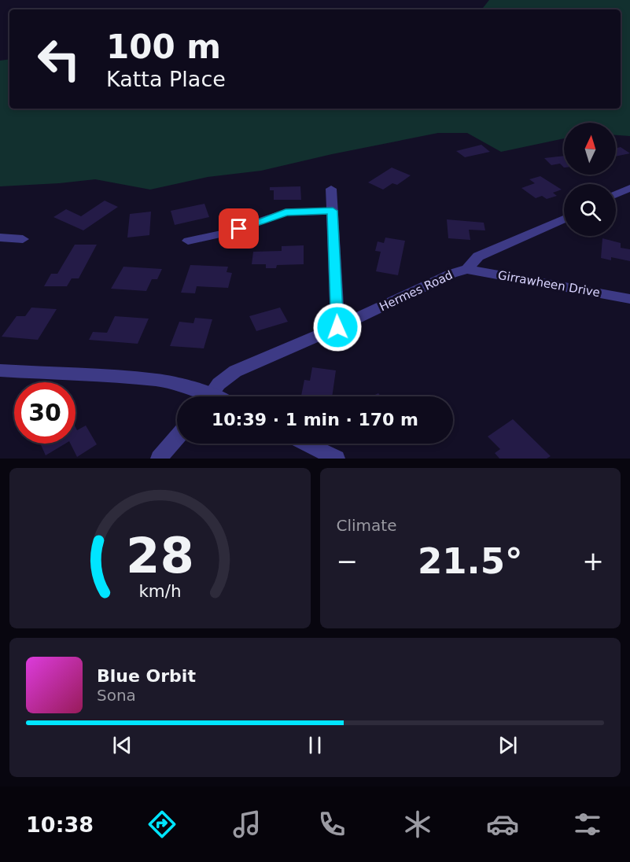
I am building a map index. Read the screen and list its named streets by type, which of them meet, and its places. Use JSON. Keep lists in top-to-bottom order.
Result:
{
  "streets": {
    "street": ["Girrawheen Drive", "Hermes Road"]
  },
  "crossings": [
    ["Girrawheen Drive", "Hermes Road"]
  ],
  "north": "top",
  "page": {
    "turn": ["100 m", "Katta Place"],
    "limit": "30",
    "trip": "10:39 · 1 min · 170 m",
    "tile": "Climate",
    "heat": ["−", "21.5°", "+"],
    "song": ["Blue Orbit", "Sona"],
    "tabs": "10:38",
    "gauge": ["28", "km/h"]
  }
}
